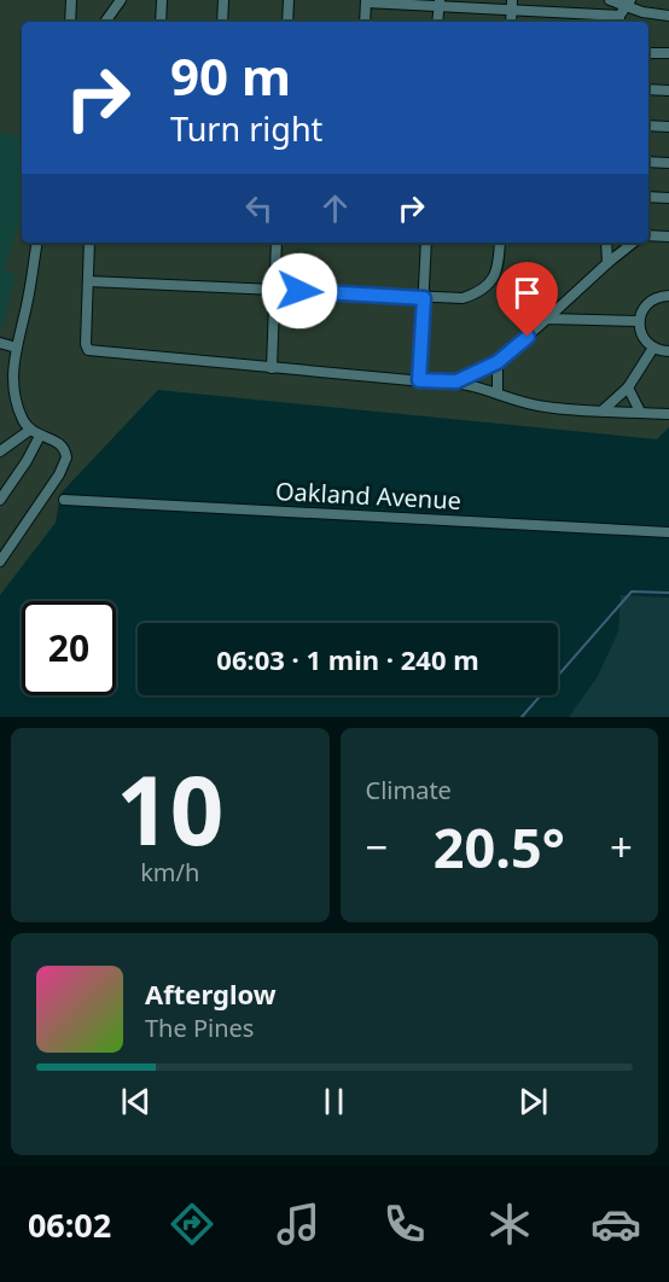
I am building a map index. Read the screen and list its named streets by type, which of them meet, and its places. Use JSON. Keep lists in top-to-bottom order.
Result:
{
  "streets": {
    "street": ["Oakland Avenue"]
  },
  "page": {
    "turn": ["90 m", "Turn right"],
    "limit": "20",
    "trip": "06:03 · 1 min · 240 m",
    "tile": [
      ["10", "km/h"],
      "Climate"
    ],
    "heat": ["−", "20.5°", "+"],
    "song": ["Afterglow", "The Pines"],
    "tabs": "06:02"
  }
}
